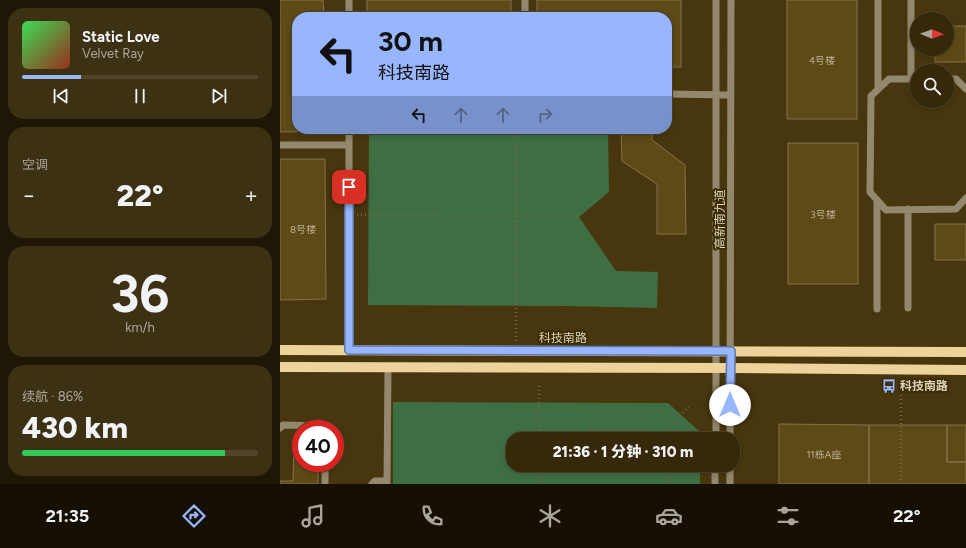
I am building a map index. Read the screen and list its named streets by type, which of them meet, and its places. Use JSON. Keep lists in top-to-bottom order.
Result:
{
  "streets": {
    "main road": ["科技南路"],
    "street": ["高新南九道"]
  },
  "crossings": [
    ["高新南九道", "科技南路"]
  ],
  "places": {
    "bus stop": ["科技南路"]
  },
  "house_numbers": [
    "4号楼",
    "3号楼",
    "8号楼",
    "11栋A座"
  ],
  "north": "right",
  "page": {
    "turn": ["30 m", "科技南路"],
    "song": ["Static Love", "Velvet Ray"],
    "tile": [
      "空调",
      ["36", "km/h"],
      ["续航 · 86%", "430 km"]
    ],
    "heat": ["−", "22°", "+"],
    "limit": "40",
    "trip": "21:36 · 1 分钟 · 310 m",
    "tabs": ["21:35", "22°"]
  }
}
